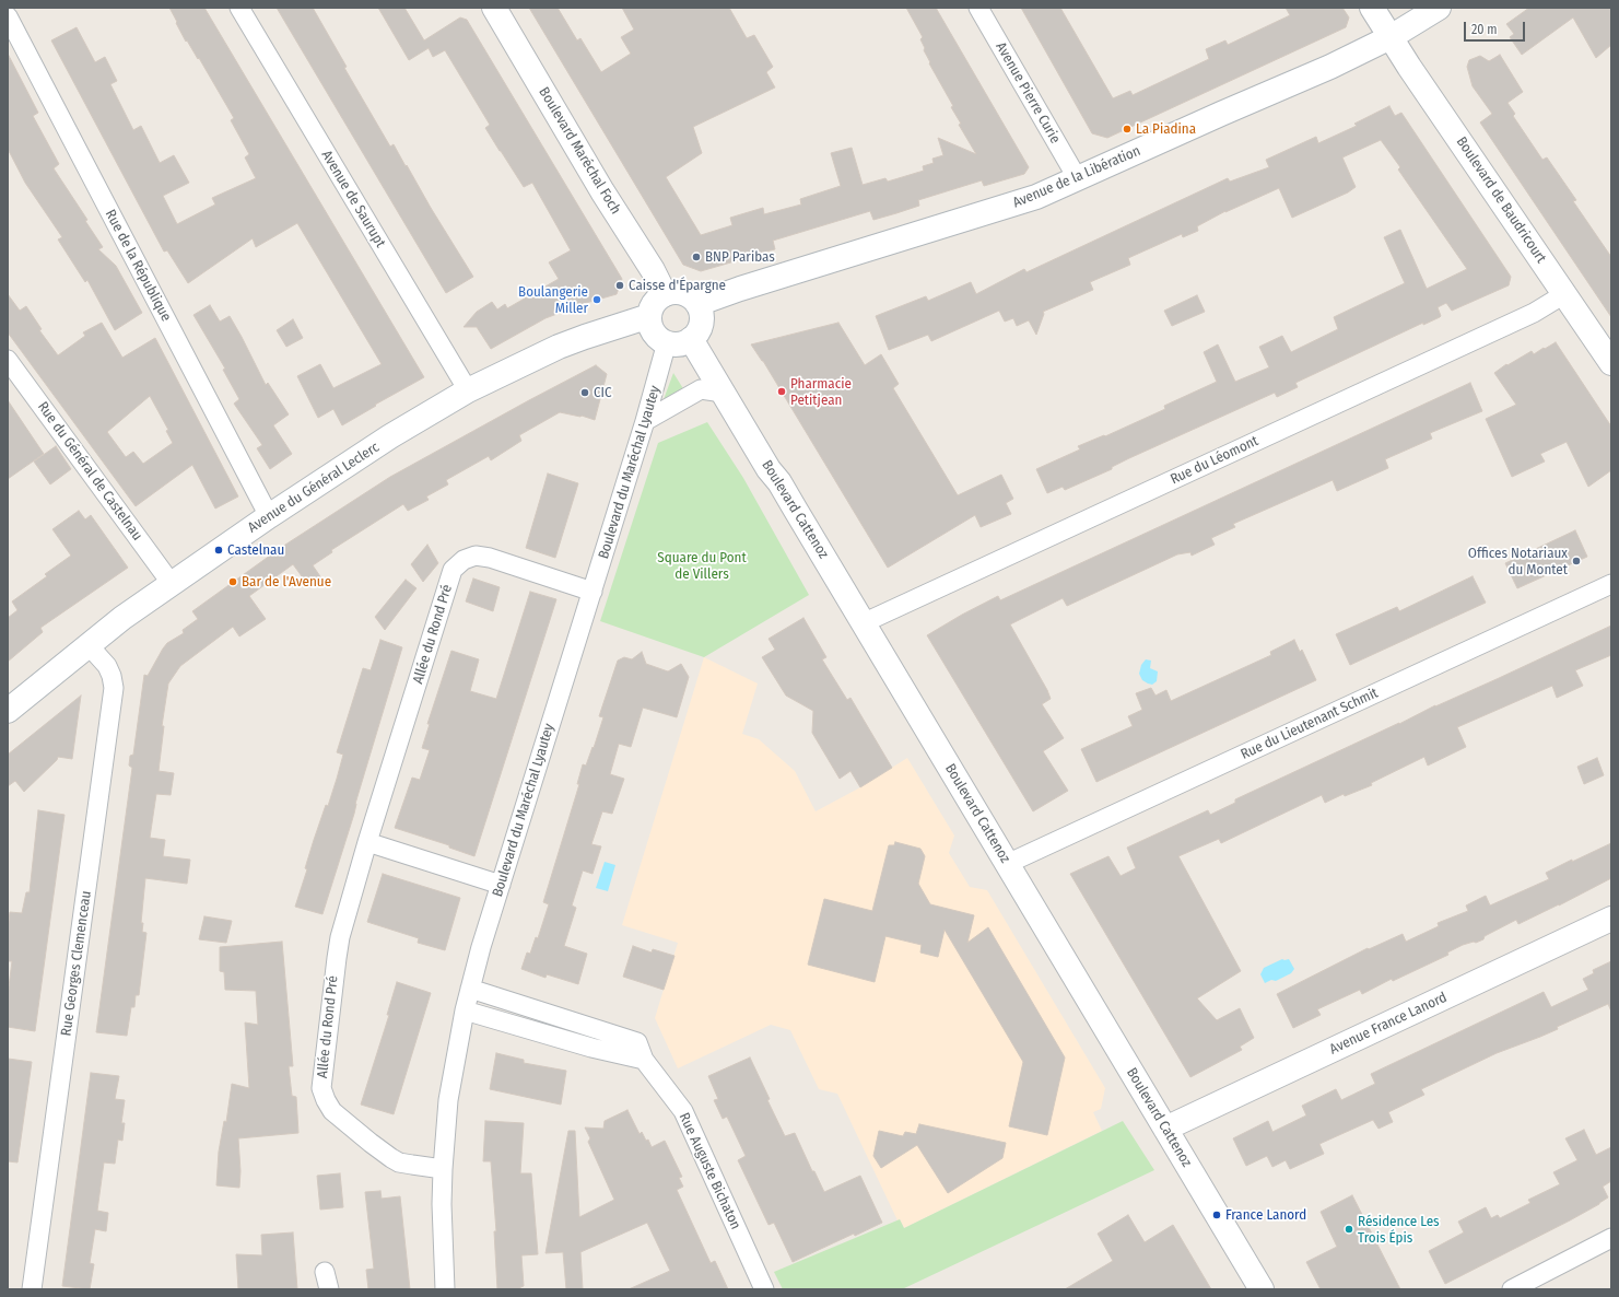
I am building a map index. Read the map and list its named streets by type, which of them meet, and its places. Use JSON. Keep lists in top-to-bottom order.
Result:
{
  "streets": {
    "street": [
      "Avenue Pierre Curie",
      "Boulevard Maréchal Foch",
      "Avenue de la Libération",
      "Avenue de Saurupt",
      "Boulevard de Baudricourt",
      "Rue de la République",
      "Rue du Léomont",
      "Rue du Général de Castelnau",
      "Boulevard du Maréchal Lyautey",
      "Avenue du Général Leclerc",
      "Boulevard Cattenoz",
      "Allée du Rond Pré",
      "Rue du Lieutenant Schmit",
      "Rue Georges Clemenceau",
      "Avenue France Lanord",
      "Rue Auguste Bichaton"
    ]
  },
  "crossings": [
    ["Avenue Pierre Curie", "Avenue de la Libération"],
    ["Boulevard Maréchal Foch", "Avenue de la Libération"],
    ["Boulevard Maréchal Foch", "Boulevard du Maréchal Lyautey"],
    ["Boulevard Maréchal Foch", "Avenue du Général Leclerc"],
    ["Boulevard Maréchal Foch", "Boulevard Cattenoz"],
    ["Avenue de la Libération", "Boulevard de Baudricourt"],
    ["Avenue de la Libération", "Boulevard du Maréchal Lyautey"],
    ["Avenue de la Libération", "Avenue du Général Leclerc"],
    ["Avenue de la Libération", "Boulevard Cattenoz"],
    ["Avenue de Saurupt", "Avenue du Général Leclerc"],
    ["Boulevard de Baudricourt", "Rue du Léomont"],
    ["Rue de la République", "Avenue du Général Leclerc"],
    ["Rue du Léomont", "Boulevard Cattenoz"],
    ["Rue du Général de Castelnau", "Avenue du Général Leclerc"],
    ["Boulevard du Maréchal Lyautey", "Avenue du Général Leclerc"],
    ["Boulevard du Maréchal Lyautey", "Boulevard Cattenoz"],
    ["Boulevard du Maréchal Lyautey", "Allée du Rond Pré"],
    ["Boulevard du Maréchal Lyautey", "Rue Auguste Bichaton"],
    ["Avenue du Général Leclerc", "Boulevard Cattenoz"],
    ["Avenue du Général Leclerc", "Rue Georges Clemenceau"],
    ["Boulevard Cattenoz", "Rue du Lieutenant Schmit"],
    ["Boulevard Cattenoz", "Avenue France Lanord"]
  ],
  "parks": ["Square du Pont de Villers"],
  "places": [
    "La Piadina",
    "BNP Paribas",
    "Caisse d'Épargne",
    "Boulangerie Miller",
    "Pharmacie Petitjean",
    "CIC",
    "Castelnau",
    "Offices Notariaux du Montet",
    "Bar de l'Avenue",
    "France Lanord",
    "Résidence Les Trois Épis"
  ],
  "scale_bar": "20 m"
}
